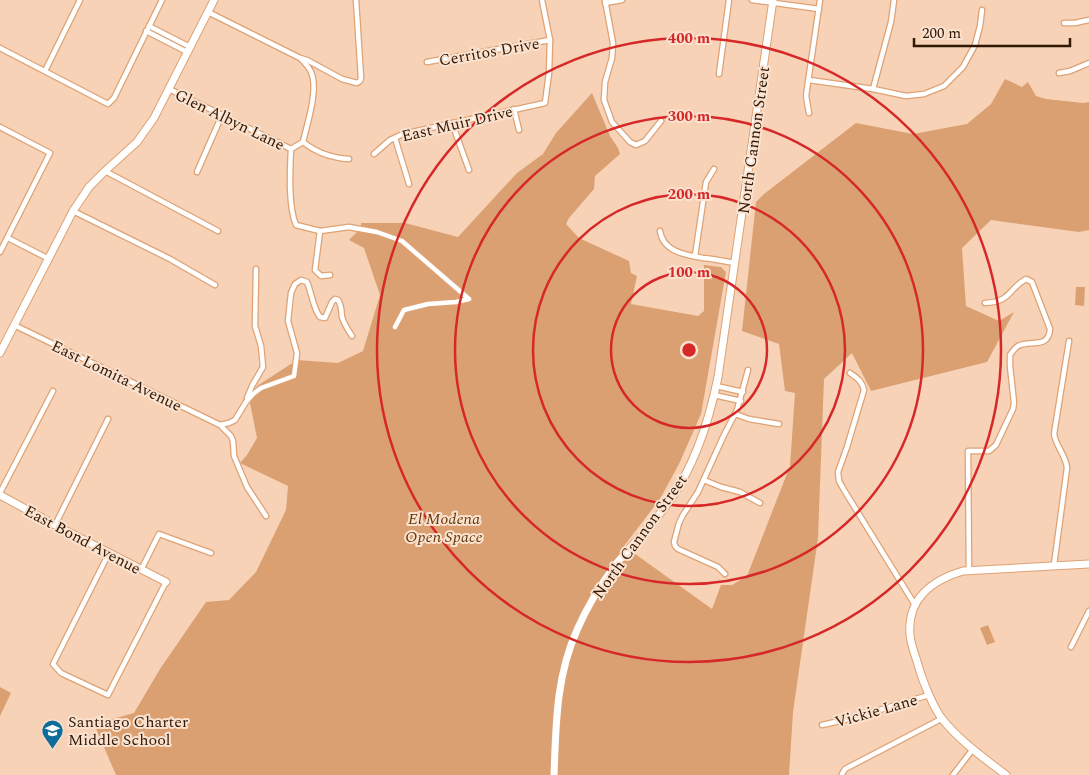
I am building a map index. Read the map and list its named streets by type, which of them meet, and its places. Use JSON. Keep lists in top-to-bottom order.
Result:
{
  "streets": {
    "street": [
      "Cerritos Drive",
      "Glen Albyn Lane",
      "East Muir Drive",
      "North Cannon Street",
      "East Lomita Avenue",
      "East Bond Avenue",
      "Vickie Lane"
    ]
  },
  "crossings": [
    ["Cerritos Drive", "East Muir Drive"]
  ],
  "parks": ["El Modena Open Space"],
  "places": {
    "school or university": ["Santiago Charter Middle School"]
  },
  "scale_bar": "200 m",
  "rings": [
    "400 m",
    "300 m",
    "200 m",
    "100 m"
  ]
}
